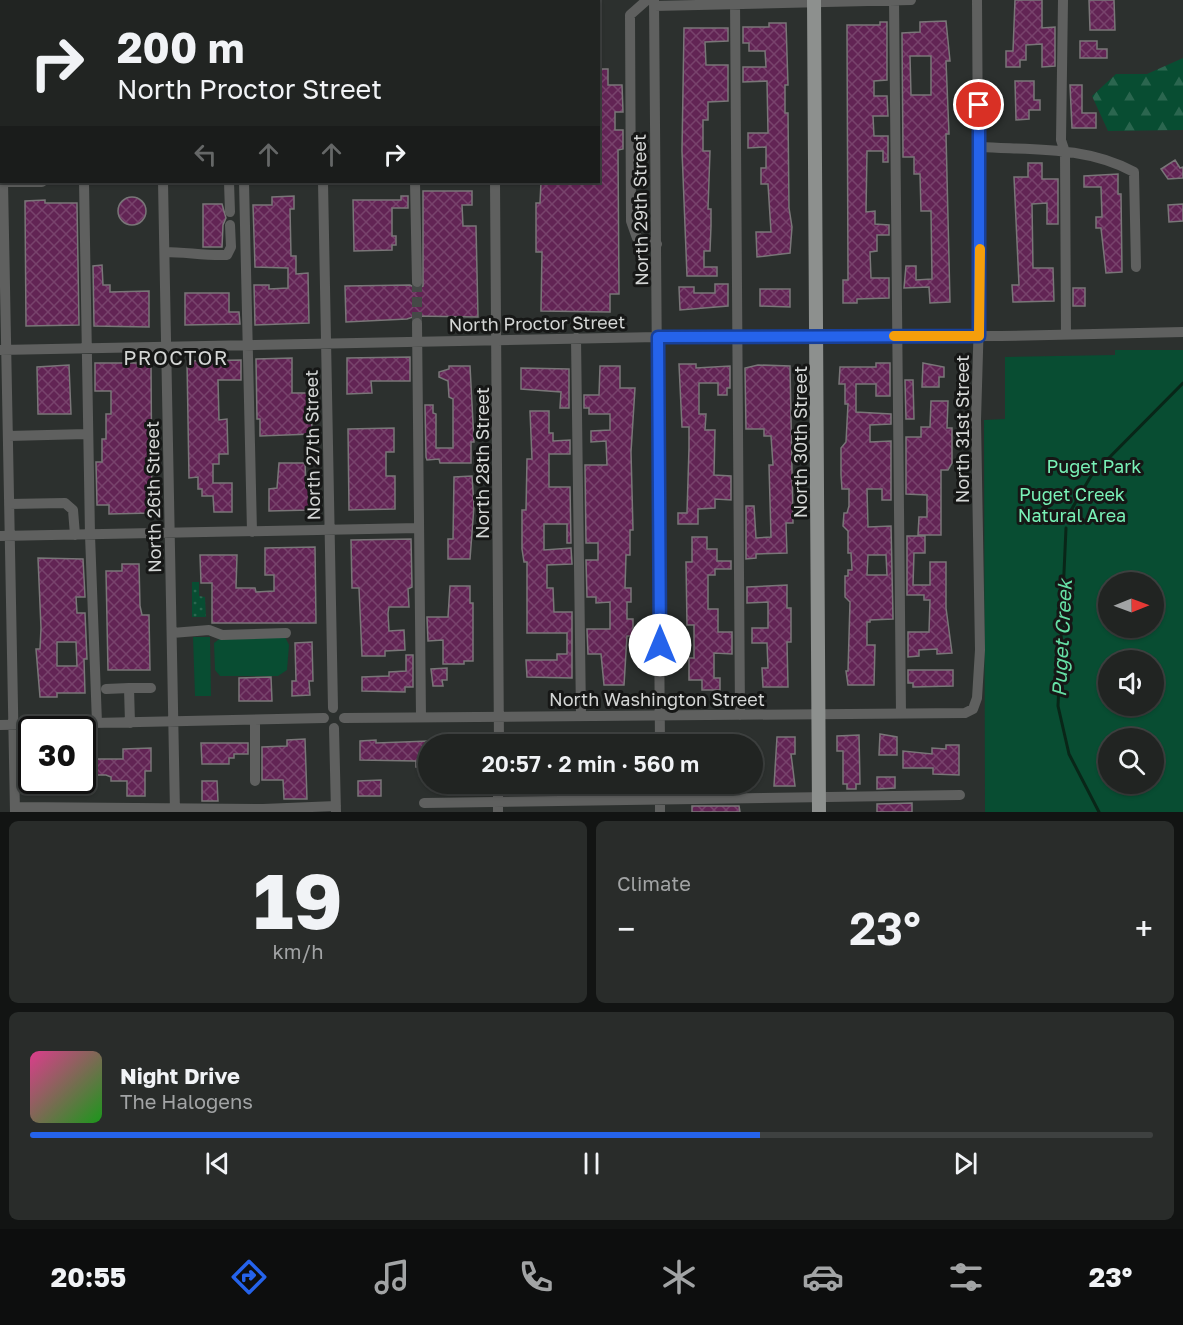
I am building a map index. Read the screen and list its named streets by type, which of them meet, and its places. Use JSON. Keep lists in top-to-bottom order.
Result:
{
  "streets": {
    "main road": ["North 30th Street"],
    "street": [
      "North 29th Street",
      "North Proctor Street",
      "North 31st Street",
      "North 27th Street",
      "North 28th Street",
      "North 26th Street",
      "North Washington Street"
    ]
  },
  "crossings": [
    ["North 29th Street", "North Proctor Street"],
    ["North 29th Street", "North Washington Street"],
    ["North Proctor Street", "North 31st Street"],
    ["North Proctor Street", "North 30th Street"],
    ["North Proctor Street", "North 27th Street"],
    ["North Proctor Street", "North 28th Street"],
    ["North Proctor Street", "North 26th Street"],
    ["North 31st Street", "North Washington Street"],
    ["North 30th Street", "North Washington Street"],
    ["North 27th Street", "North Washington Street"],
    ["North 28th Street", "North Washington Street"]
  ],
  "districts": ["PROCTOR"],
  "water": ["Puget Creek"],
  "parks": ["Puget Park", "Puget Creek Natural Area"],
  "north": "right",
  "page": {
    "turn": ["200 m", "North Proctor Street"],
    "limit": "30",
    "trip": "20:57 · 2 min · 560 m",
    "tile": [
      ["19", "km/h"],
      "Climate"
    ],
    "heat": ["−", "23°", "+"],
    "song": ["Night Drive", "The Halogens"],
    "tabs": ["20:55", "23°"]
  }
}
